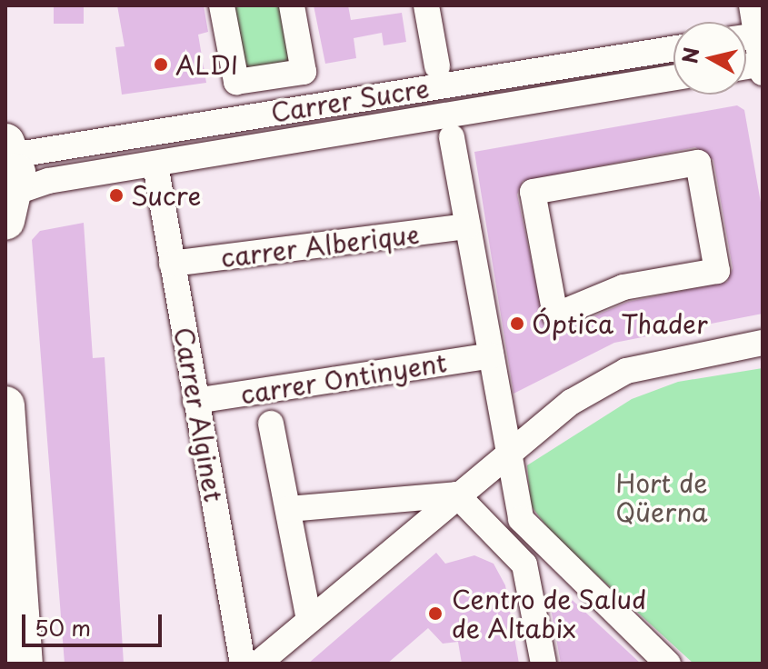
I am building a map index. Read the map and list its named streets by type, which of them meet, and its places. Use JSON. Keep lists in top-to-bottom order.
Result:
{
  "streets": {
    "street": [
      "Carrer Sucre",
      "carrer Alberique",
      "carrer Ontinyent",
      "Carrer Alginet"
    ]
  },
  "crossings": [
    ["Carrer Sucre", "Carrer Alginet"],
    ["carrer Alberique", "Carrer Alginet"],
    ["carrer Ontinyent", "Carrer Alginet"]
  ],
  "parks": ["Hort de Qüerna"],
  "places": [
    "ALDI",
    "Sucre",
    "Óptica Thader",
    "Centro de Salud de Altabix"
  ],
  "scale_bar": "50 m",
  "north": "left"
}
